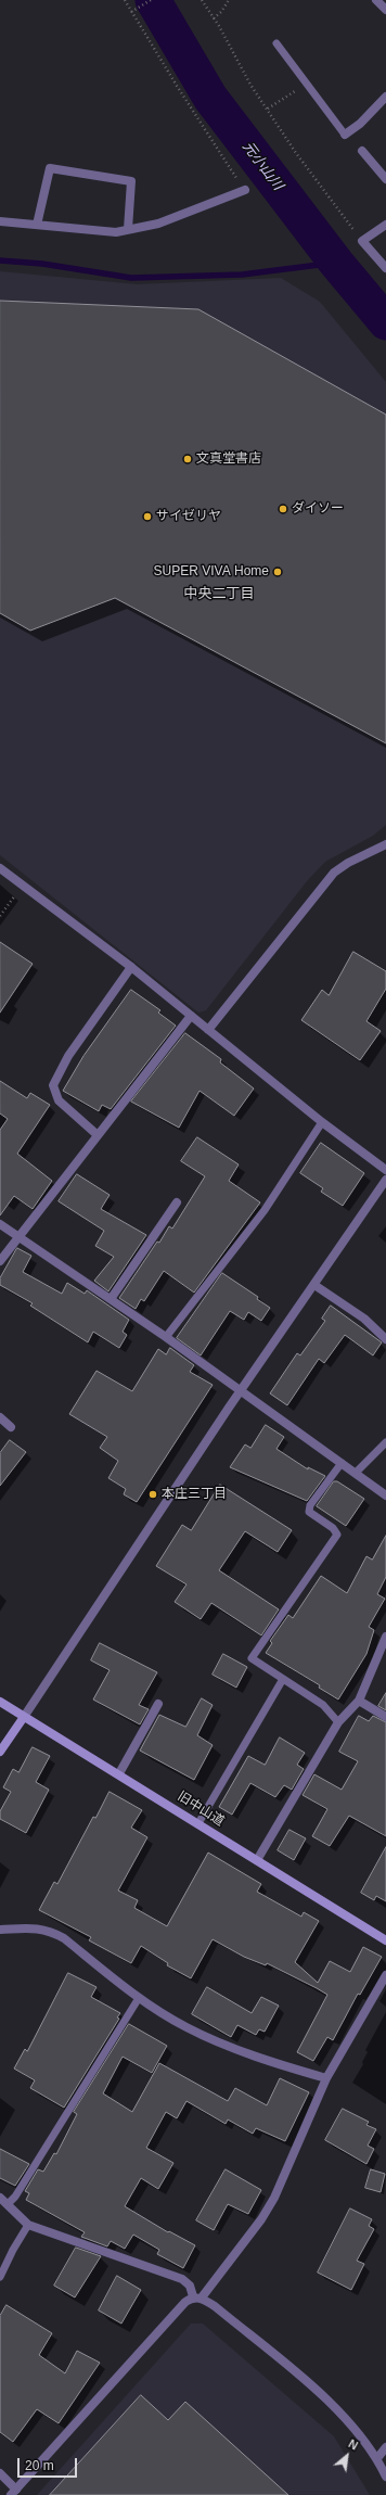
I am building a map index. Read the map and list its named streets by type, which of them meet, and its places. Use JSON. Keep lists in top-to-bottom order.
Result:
{
  "streets": {
    "main road": ["旧中山道"]
  },
  "districts": ["中央二丁目"],
  "water": ["元小山川"],
  "places": [
    "文真堂書店",
    "ダイソー",
    "サイゼリヤ",
    "SUPER VIVA Home",
    "本庄三丁目"
  ],
  "scale_bar": "20 m",
  "north": "top right"
}
